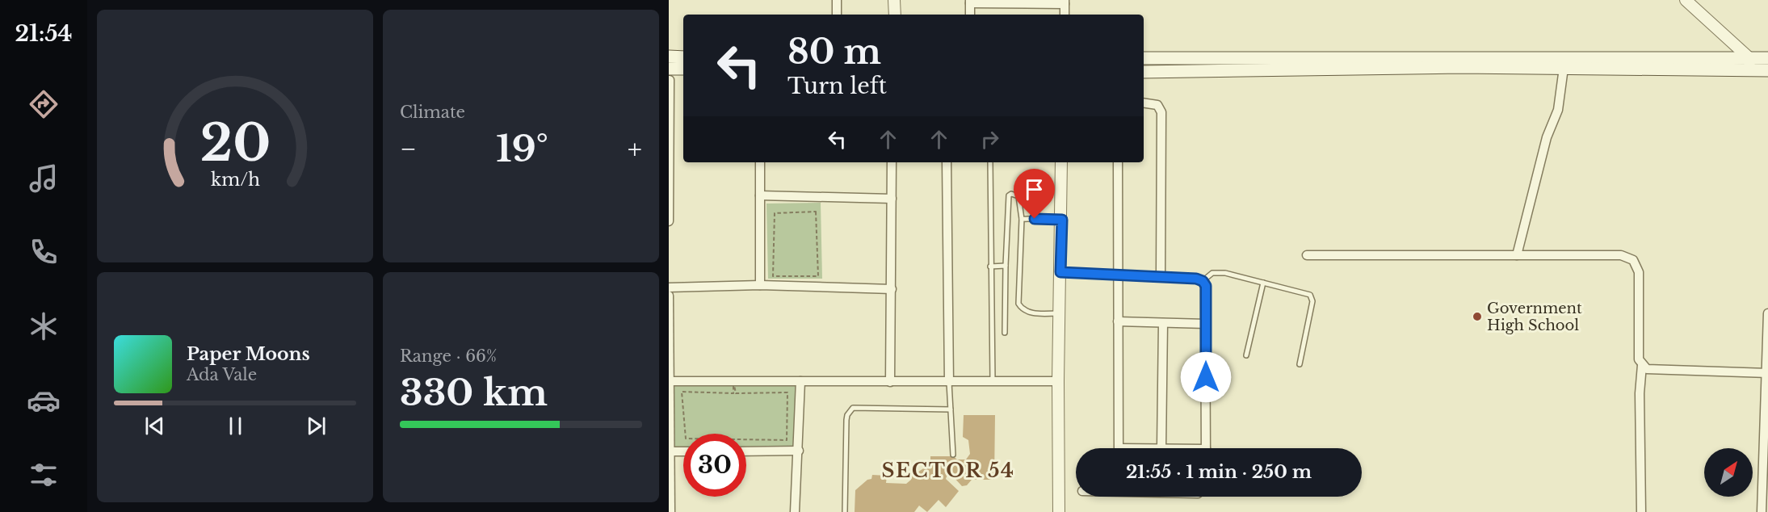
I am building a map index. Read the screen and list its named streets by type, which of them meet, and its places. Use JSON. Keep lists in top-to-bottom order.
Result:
{
  "districts": ["SECTOR 54"],
  "places": ["Government High School"],
  "north": "top right",
  "page": {
    "tabs": "21:54",
    "tile": [
      "Climate",
      ["Range · 66%", "330 km"]
    ],
    "turn": ["80 m", "Turn left"],
    "heat": ["−", "19°", "+"],
    "song": ["Paper Moons", "Ada Vale"],
    "limit": "30",
    "trip": "21:55 · 1 min · 250 m",
    "gauge": ["20", "km/h"]
  }
}
